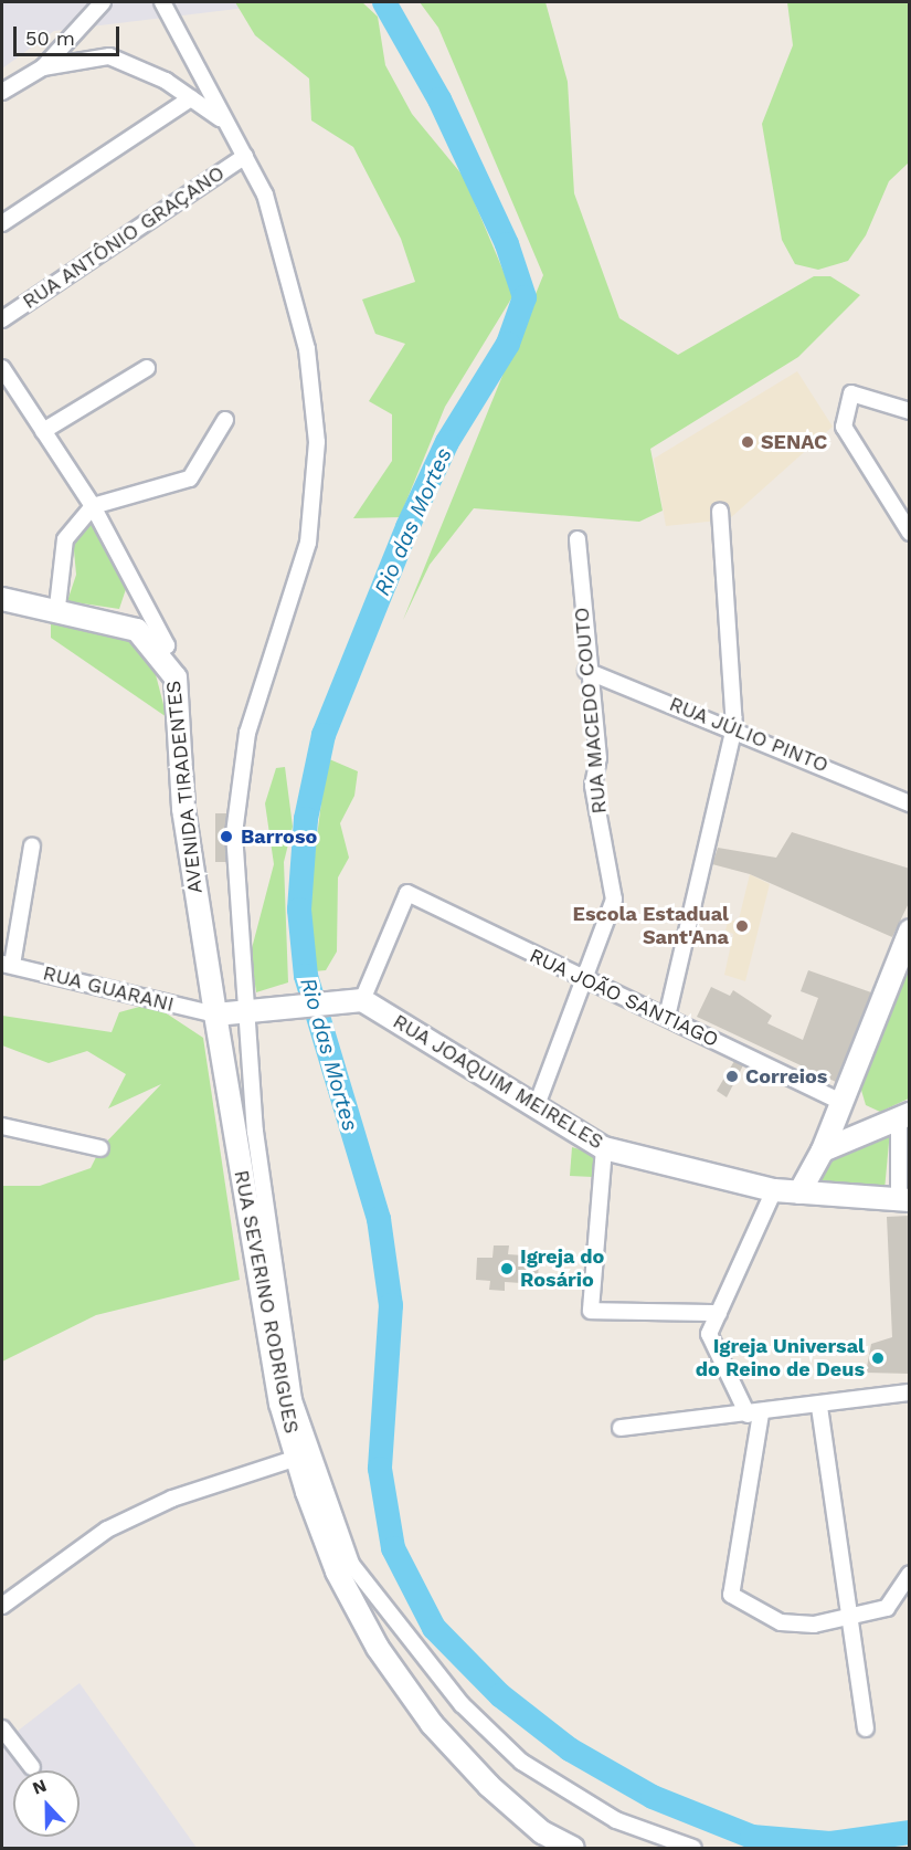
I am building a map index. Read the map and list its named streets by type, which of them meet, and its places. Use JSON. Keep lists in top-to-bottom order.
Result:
{
  "streets": {
    "street": [
      "RUA ANTÔNIO GRAÇANO",
      "RUA MACEDO COUTO",
      "RUA JÚLIO PINTO",
      "AVENIDA TIRADENTES",
      "RUA GUARANI",
      "RUA JOÃO SANTIAGO",
      "RUA JOAQUIM MEIRELES",
      "RUA SEVERINO RODRIGUES"
    ]
  },
  "crossings": [
    ["RUA MACEDO COUTO", "RUA JÚLIO PINTO"],
    ["RUA MACEDO COUTO", "RUA JOÃO SANTIAGO"],
    ["RUA MACEDO COUTO", "RUA JOAQUIM MEIRELES"],
    ["AVENIDA TIRADENTES", "RUA GUARANI"],
    ["AVENIDA TIRADENTES", "RUA SEVERINO RODRIGUES"],
    ["RUA GUARANI", "RUA SEVERINO RODRIGUES"],
    ["RUA JOÃO SANTIAGO", "RUA JOAQUIM MEIRELES"]
  ],
  "water": ["Rio das Mortes"],
  "places": [
    "SENAC",
    "Barroso",
    "Escola Estadual Sant'Ana",
    "Correios",
    "Igreja do Rosário",
    "Igreja Universal do Reino de Deus"
  ],
  "scale_bar": "50 m",
  "north": "top"
}
